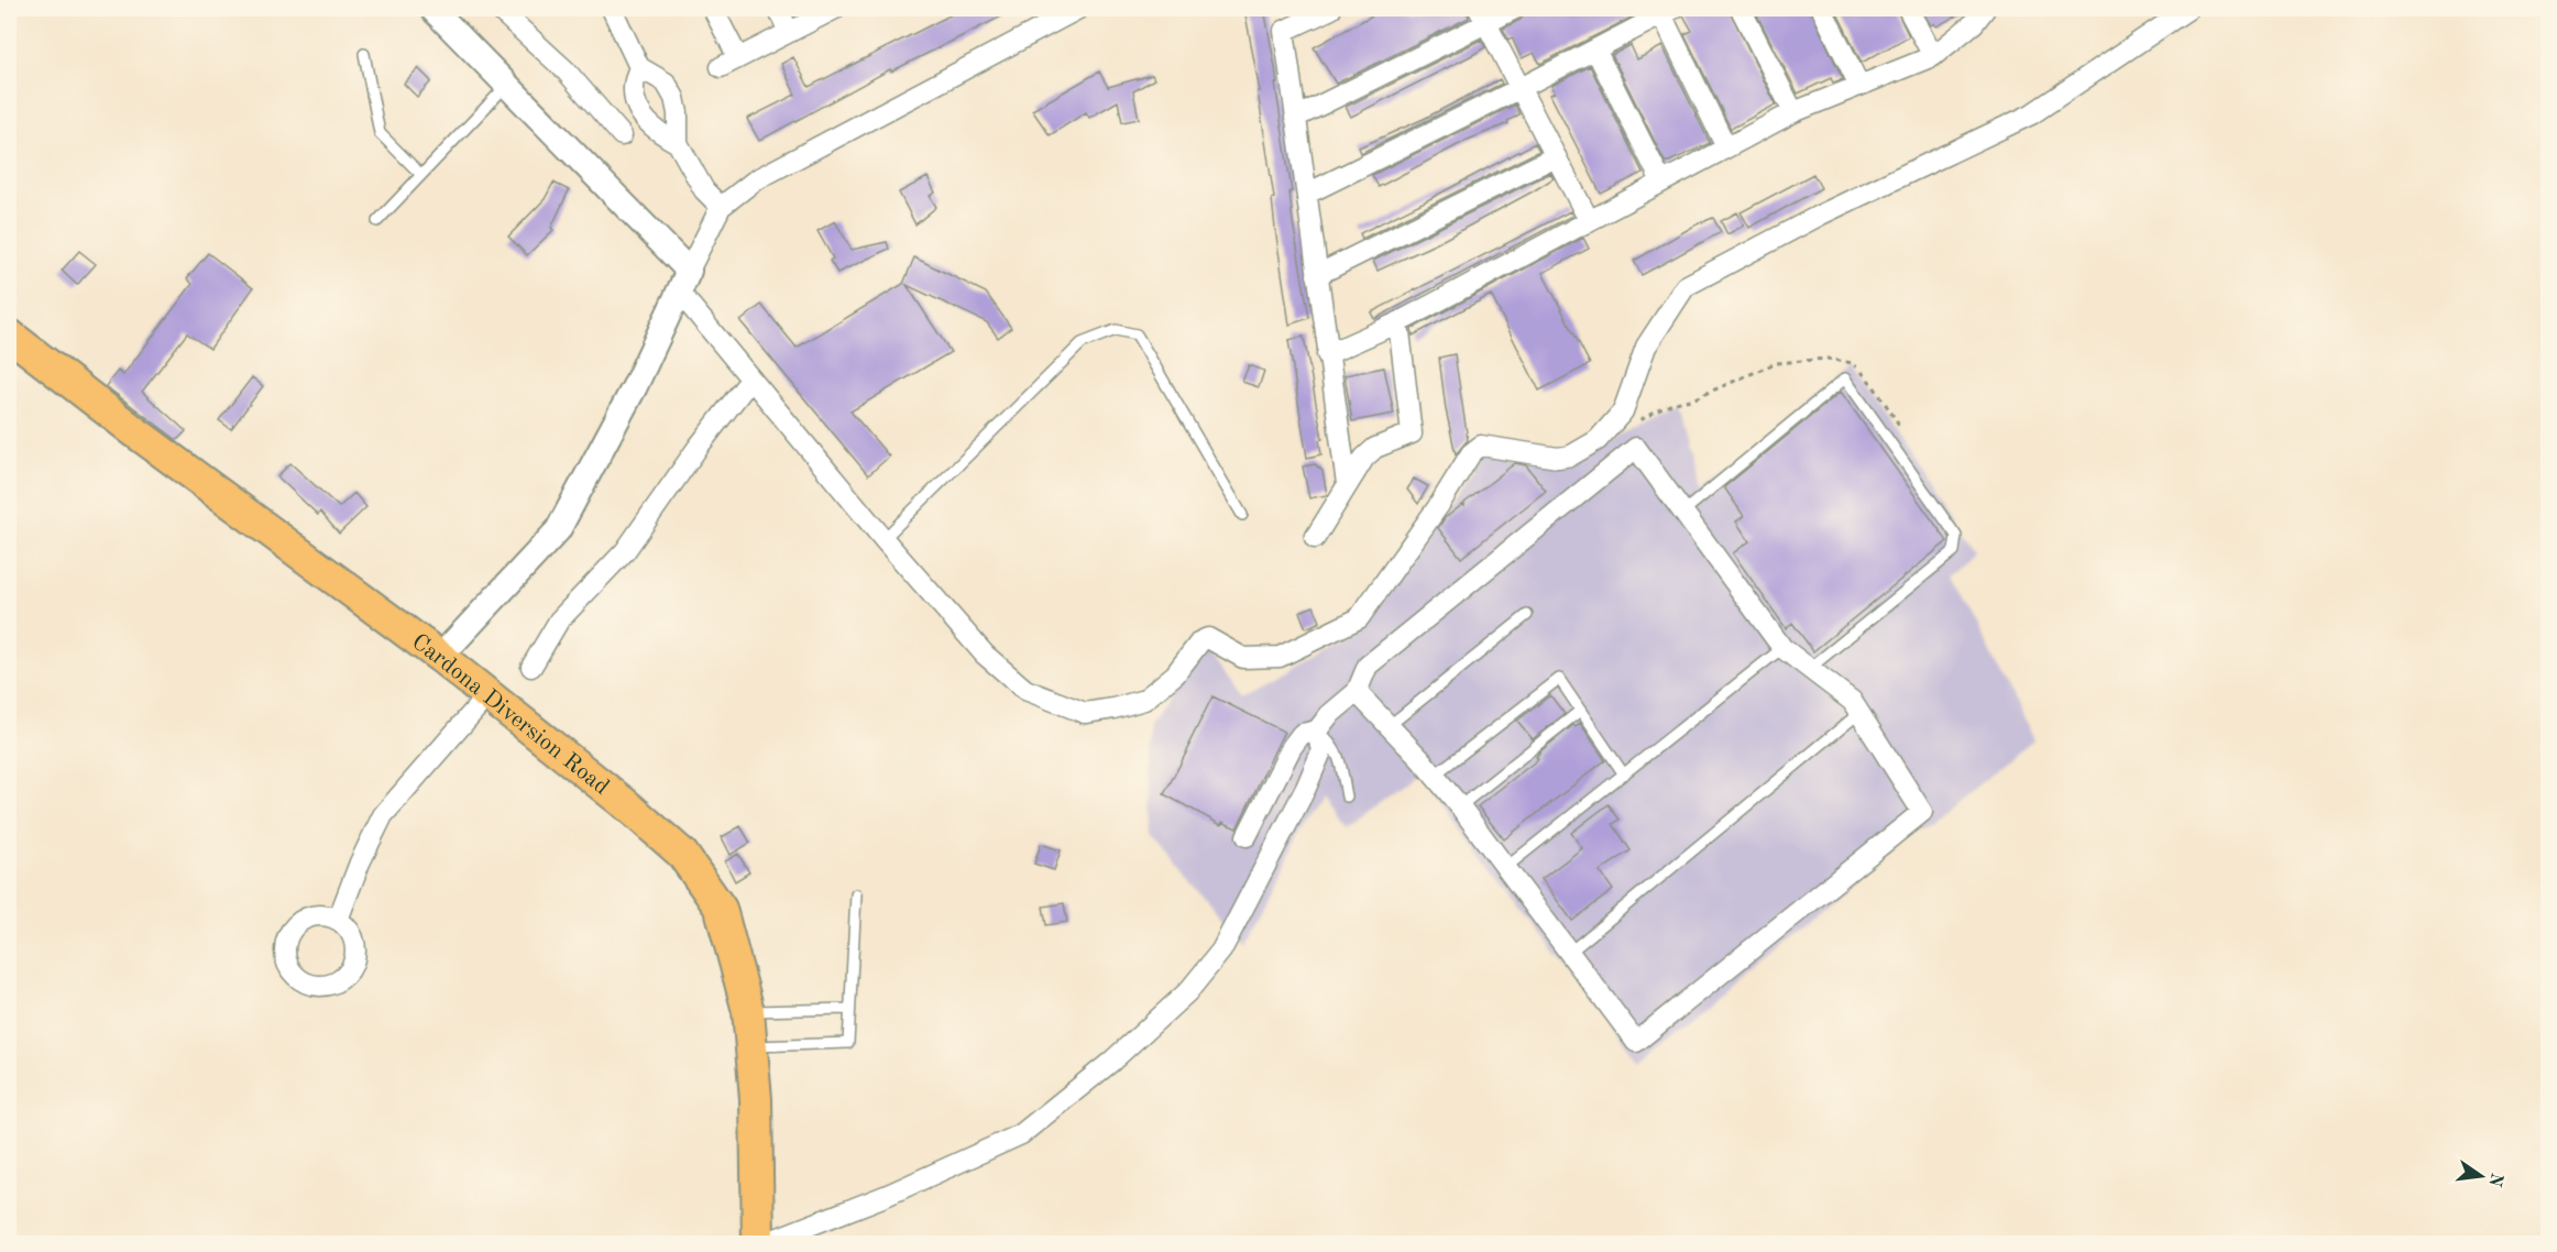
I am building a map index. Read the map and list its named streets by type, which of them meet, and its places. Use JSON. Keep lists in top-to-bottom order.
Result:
{
  "streets": {
    "main road": ["Cardona Diversion Road"]
  },
  "north": "right"
}
